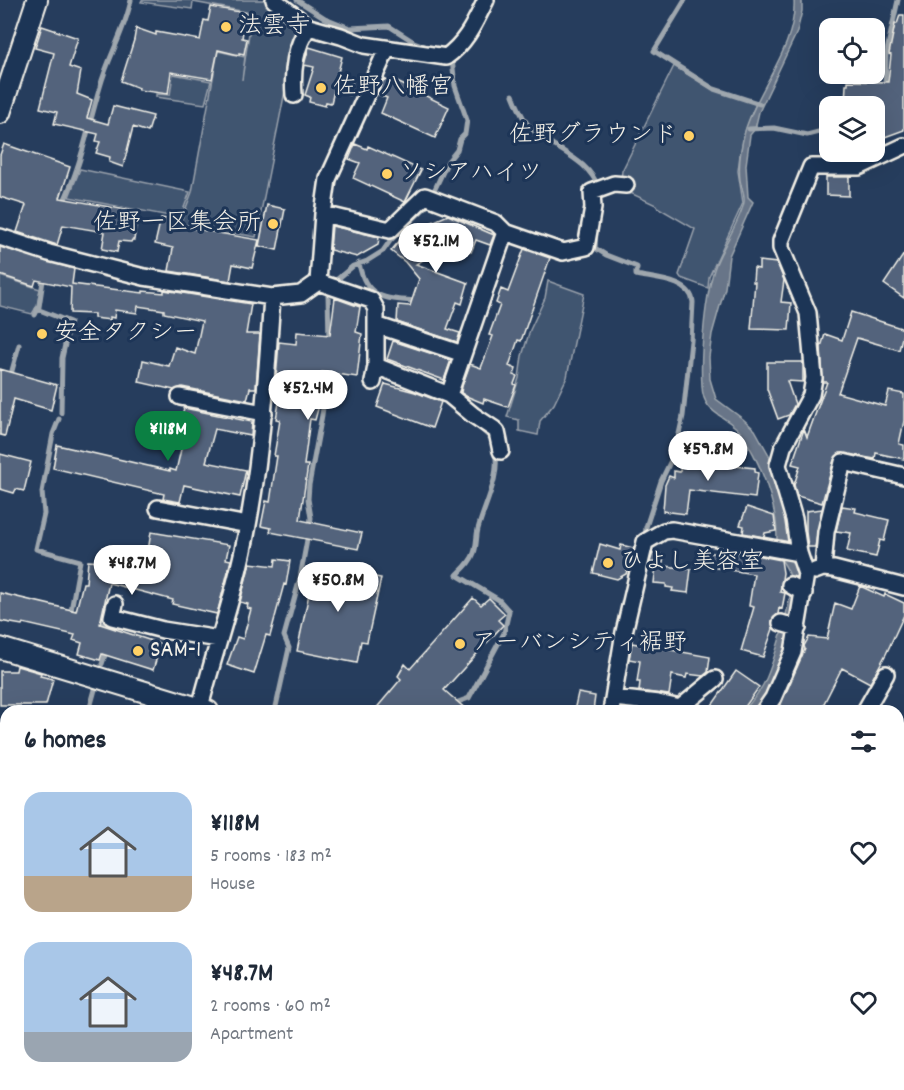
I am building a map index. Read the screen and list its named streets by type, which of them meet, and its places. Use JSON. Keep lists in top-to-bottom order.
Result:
{
  "places": [
    "法雲寺",
    "佐野八幡宮",
    "佐野グラウンド",
    "ソシアハイツ",
    "佐野一区集会所",
    "安全タクシー",
    "ひよし美容室",
    "アーバンシティ裾野",
    "SAM-1"
  ],
  "page": {
    "price": [
      "¥52.1M",
      "¥52.4M",
      "¥118M",
      "¥59.8M",
      "¥48.7M",
      "¥50.8M"
    ],
    "heading": "6 homes",
    "list": [
      {
        "name": "¥118M",
        "note": "5 rooms · 183 m² · House"
      },
      {
        "name": "¥48.7M",
        "note": "2 rooms · 60 m² · Apartment"
      }
    ]
  }
}
